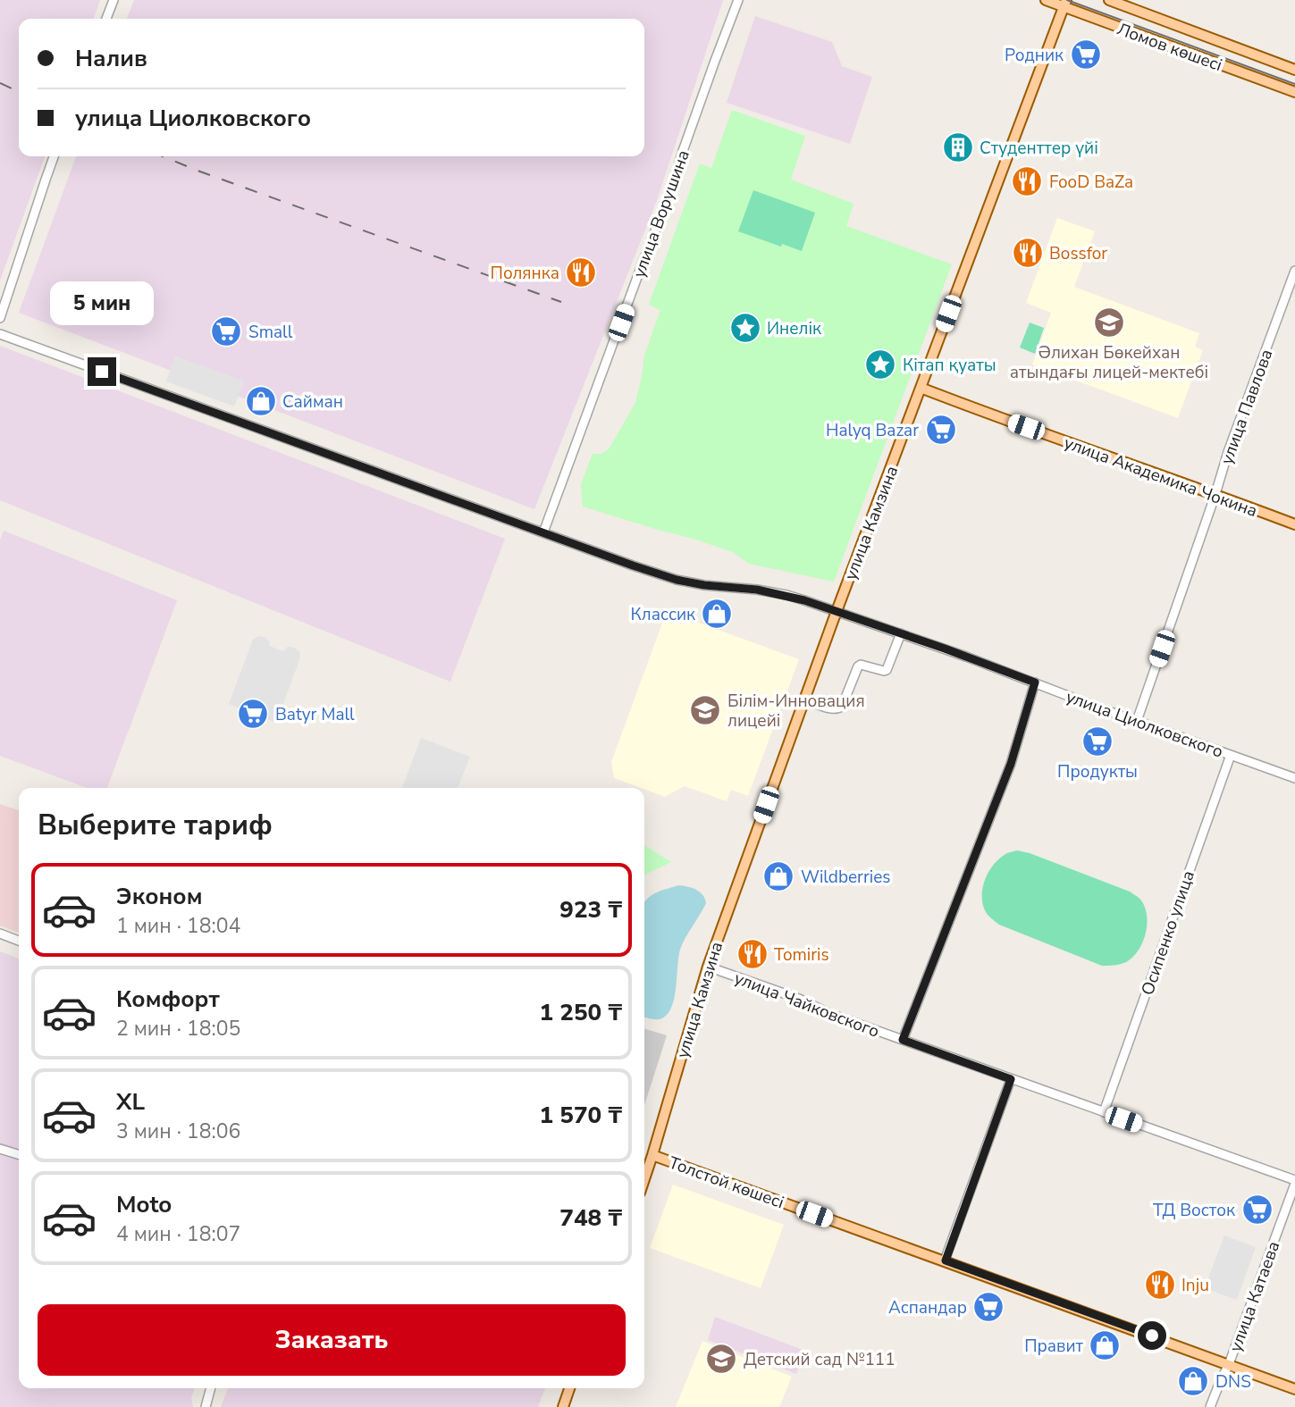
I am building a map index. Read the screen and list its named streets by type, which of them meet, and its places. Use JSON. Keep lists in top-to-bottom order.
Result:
{
  "streets": {
    "main road": [
      "Ломов көшесі",
      "улица Академика Чокина",
      "улица Камзина",
      "Толстой көшесі"
    ],
    "street": [
      "улица Ворушина",
      "улица Павлова",
      "улица Циолковского",
      "Осипенко улица",
      "улица Чайковского",
      "улица Катаева"
    ]
  },
  "crossings": [
    ["Ломов көшесі", "улица Камзина"],
    ["улица Ворушина", "улица Циолковского"],
    ["улица Павлова", "улица Академика Чокина"],
    ["улица Павлова", "улица Циолковского"],
    ["улица Академика Чокина", "улица Камзина"],
    ["улица Камзина", "улица Циолковского"],
    ["улица Камзина", "улица Чайковского"],
    ["улица Камзина", "Толстой көшесі"],
    ["улица Циолковского", "Осипенко улица"],
    ["Осипенко улица", "улица Чайковского"],
    ["улица Чайковского", "улица Катаева"],
    ["Толстой көшесі", "улица Катаева"]
  ],
  "places": {
    "supermarket": [
      "Родник",
      "Small",
      "Halyq Bazar",
      "Batyr Mall",
      "Продукты",
      "ТД Восток",
      "Аспандар"
    ],
    "building": ["Студенттер үйі"],
    "restaurant": [
      "FooD BaZa",
      "Bossfor",
      "Полянка",
      "Tomiris",
      "Inju"
    ],
    "school or university": ["Әлихан Бөкейхан атындағы лицей-мектебі", "Білім-Инновация лицейі", "Детский сад №111"],
    "place": ["Инелік", "Кітап қуаты"],
    "shop": [
      "Сайман",
      "Классик",
      "Wildberries",
      "Правит",
      "DNS"
    ]
  },
  "page": {
    "banner": ["Налив", "улица Циолковского"],
    "bubble": "5 мин",
    "heading": "Выберите тариф",
    "list": [
      {
        "name": "Эконом",
        "note": "1 мин · 18:04",
        "value": "923 ₸"
      },
      {
        "name": "Комфорт",
        "note": "2 мин · 18:05",
        "value": "1 250 ₸"
      },
      {
        "name": "XL",
        "note": "3 мин · 18:06",
        "value": "1 570 ₸"
      },
      {
        "name": "Moto",
        "note": "4 мин · 18:07",
        "value": "748 ₸"
      }
    ],
    "buttons": "Заказать"
  }
}
